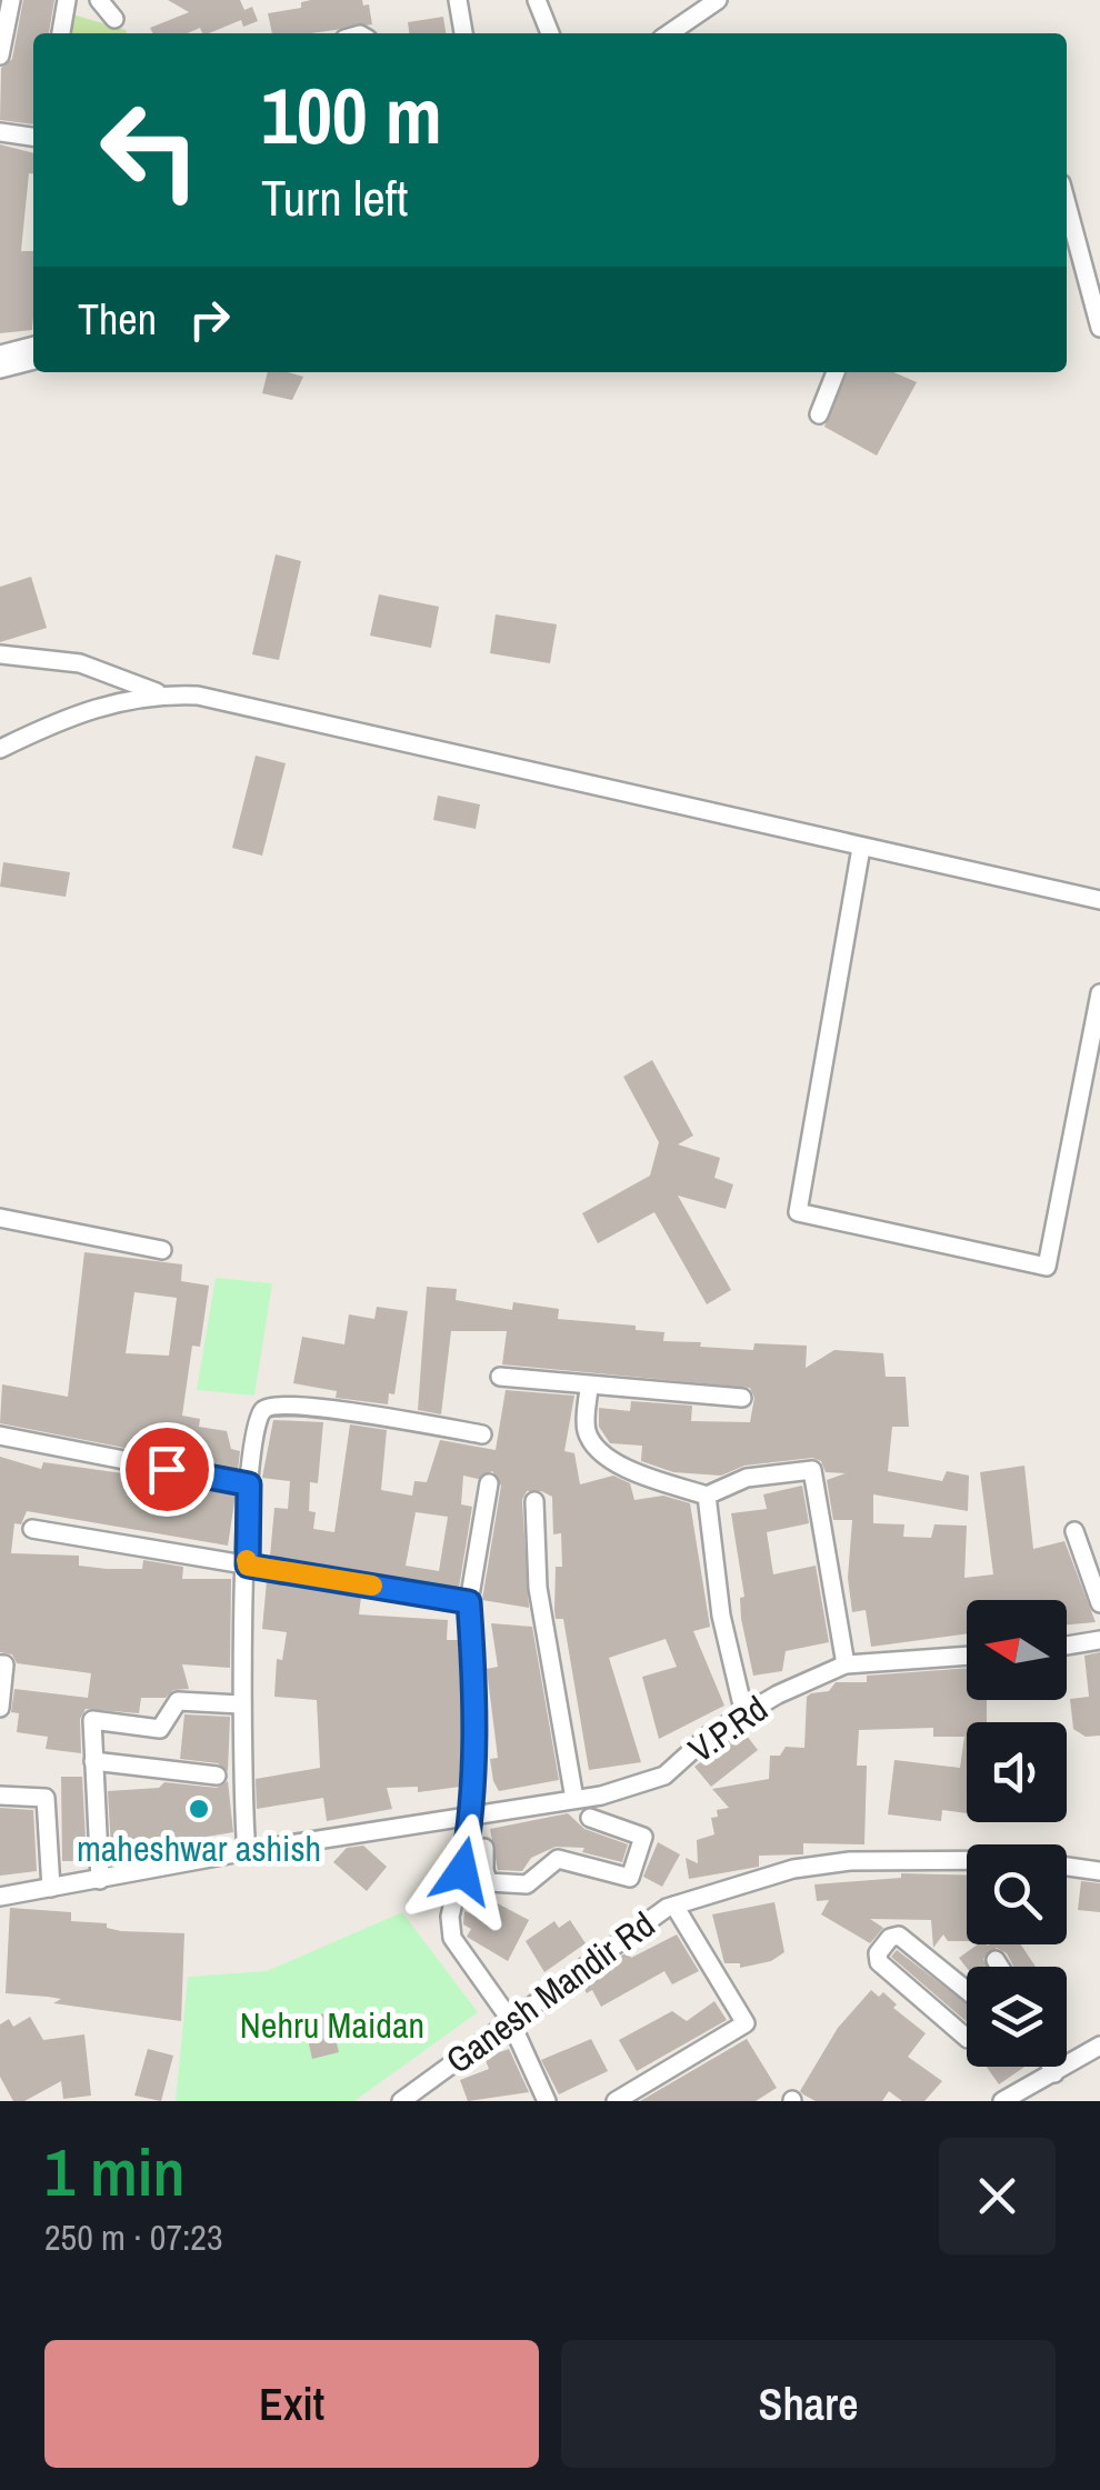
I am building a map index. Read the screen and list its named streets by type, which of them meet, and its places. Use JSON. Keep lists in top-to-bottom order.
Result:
{
  "streets": {
    "street": ["V.P.Rd", "Ganesh Mandir Rd"]
  },
  "parks": ["Nehru Maidan"],
  "places": ["maheshwar ashish"],
  "north": "left",
  "page": {
    "turn": ["100 m", "Turn left"],
    "then": "Then",
    "heading": ["1 min", "250 m · 07:23"],
    "buttons": ["Exit", "Share"]
  }
}
